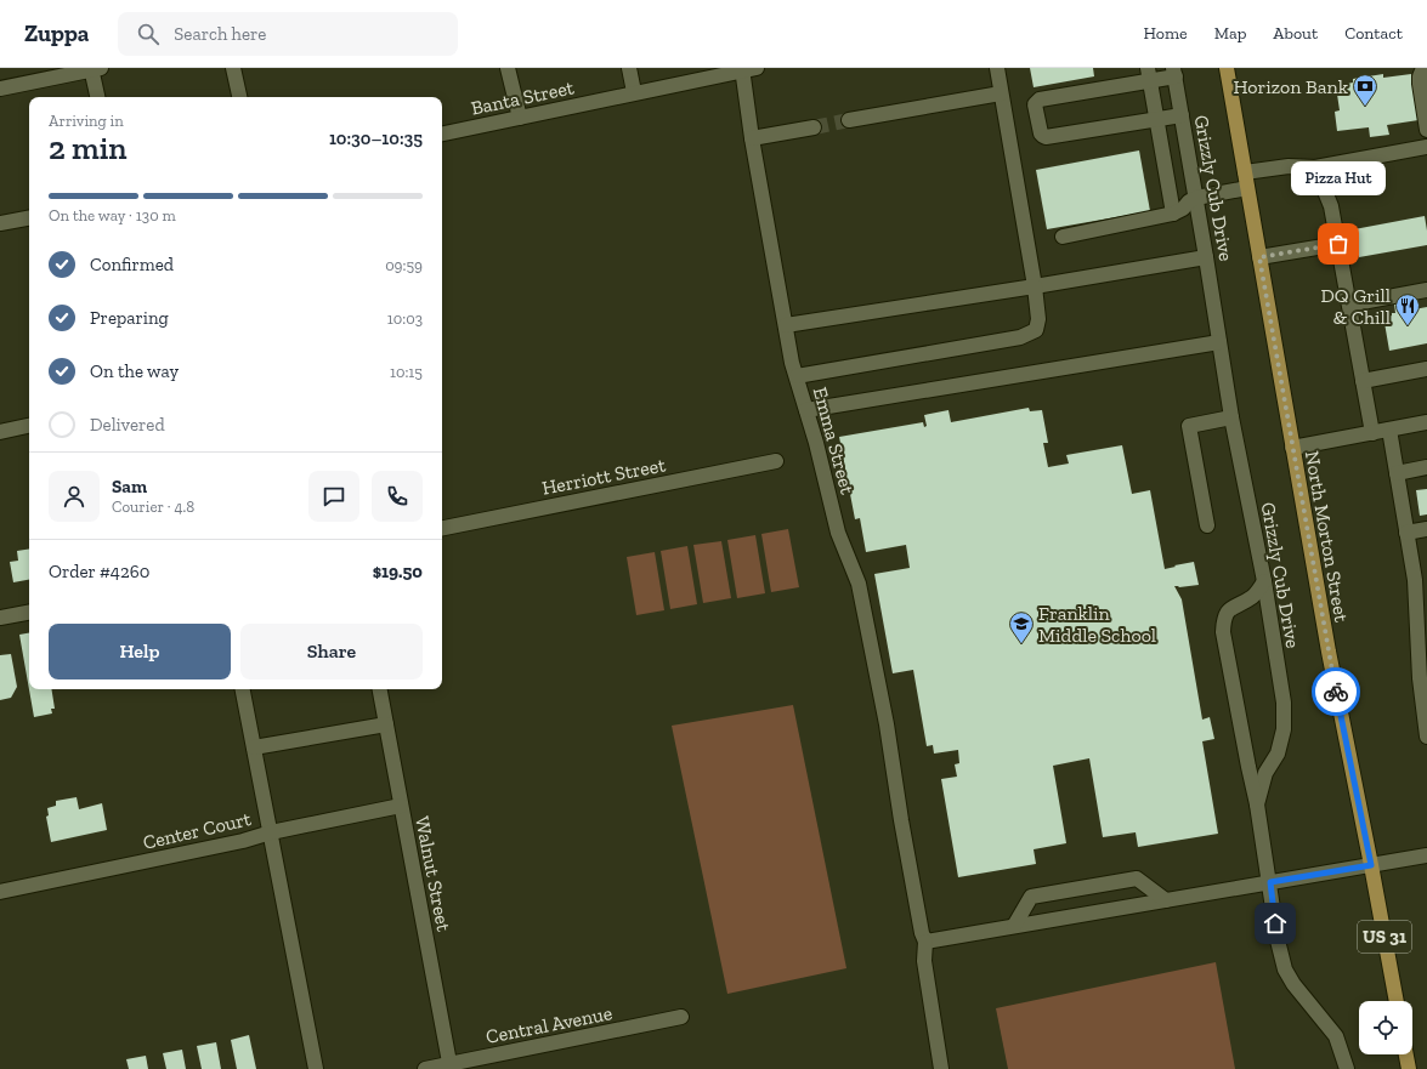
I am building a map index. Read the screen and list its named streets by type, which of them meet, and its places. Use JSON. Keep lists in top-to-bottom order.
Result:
{
  "streets": {
    "main road": ["North Morton Street", "US 31"],
    "street": [
      "Banta Street",
      "Grizzly Cub Drive",
      "Emma Street",
      "Herriott Street",
      "Center Court",
      "Walnut Street",
      "Central Avenue"
    ]
  },
  "crossings": [
    ["Banta Street", "Emma Street"],
    ["Center Court", "Walnut Street"],
    ["Walnut Street", "Central Avenue"]
  ],
  "places": {
    "bank": ["Horizon Bank"],
    "other": ["Pizza Hut"],
    "restaurant": ["DQ Grill & Chill"],
    "school or university": ["Franklin Middle School"]
  },
  "page": {
    "header": "Zuppa",
    "search": "Search here",
    "nav": [
      "Home",
      "Map",
      "About",
      "Contact"
    ],
    "heading": ["2 min", "Arriving in", "10:30–10:35"],
    "panel": [
      "Sam",
      "Courier · 4.8",
      "Order #4260",
      "$19.50"
    ],
    "bubble": "Pizza Hut",
    "bar": "On the way · 130 m",
    "list": [
      ["Confirmed", "09:59"],
      ["Preparing", "10:03"],
      ["On the way", "10:15"],
      "Delivered"
    ],
    "buttons": ["Help", "Share"]
  }
}
